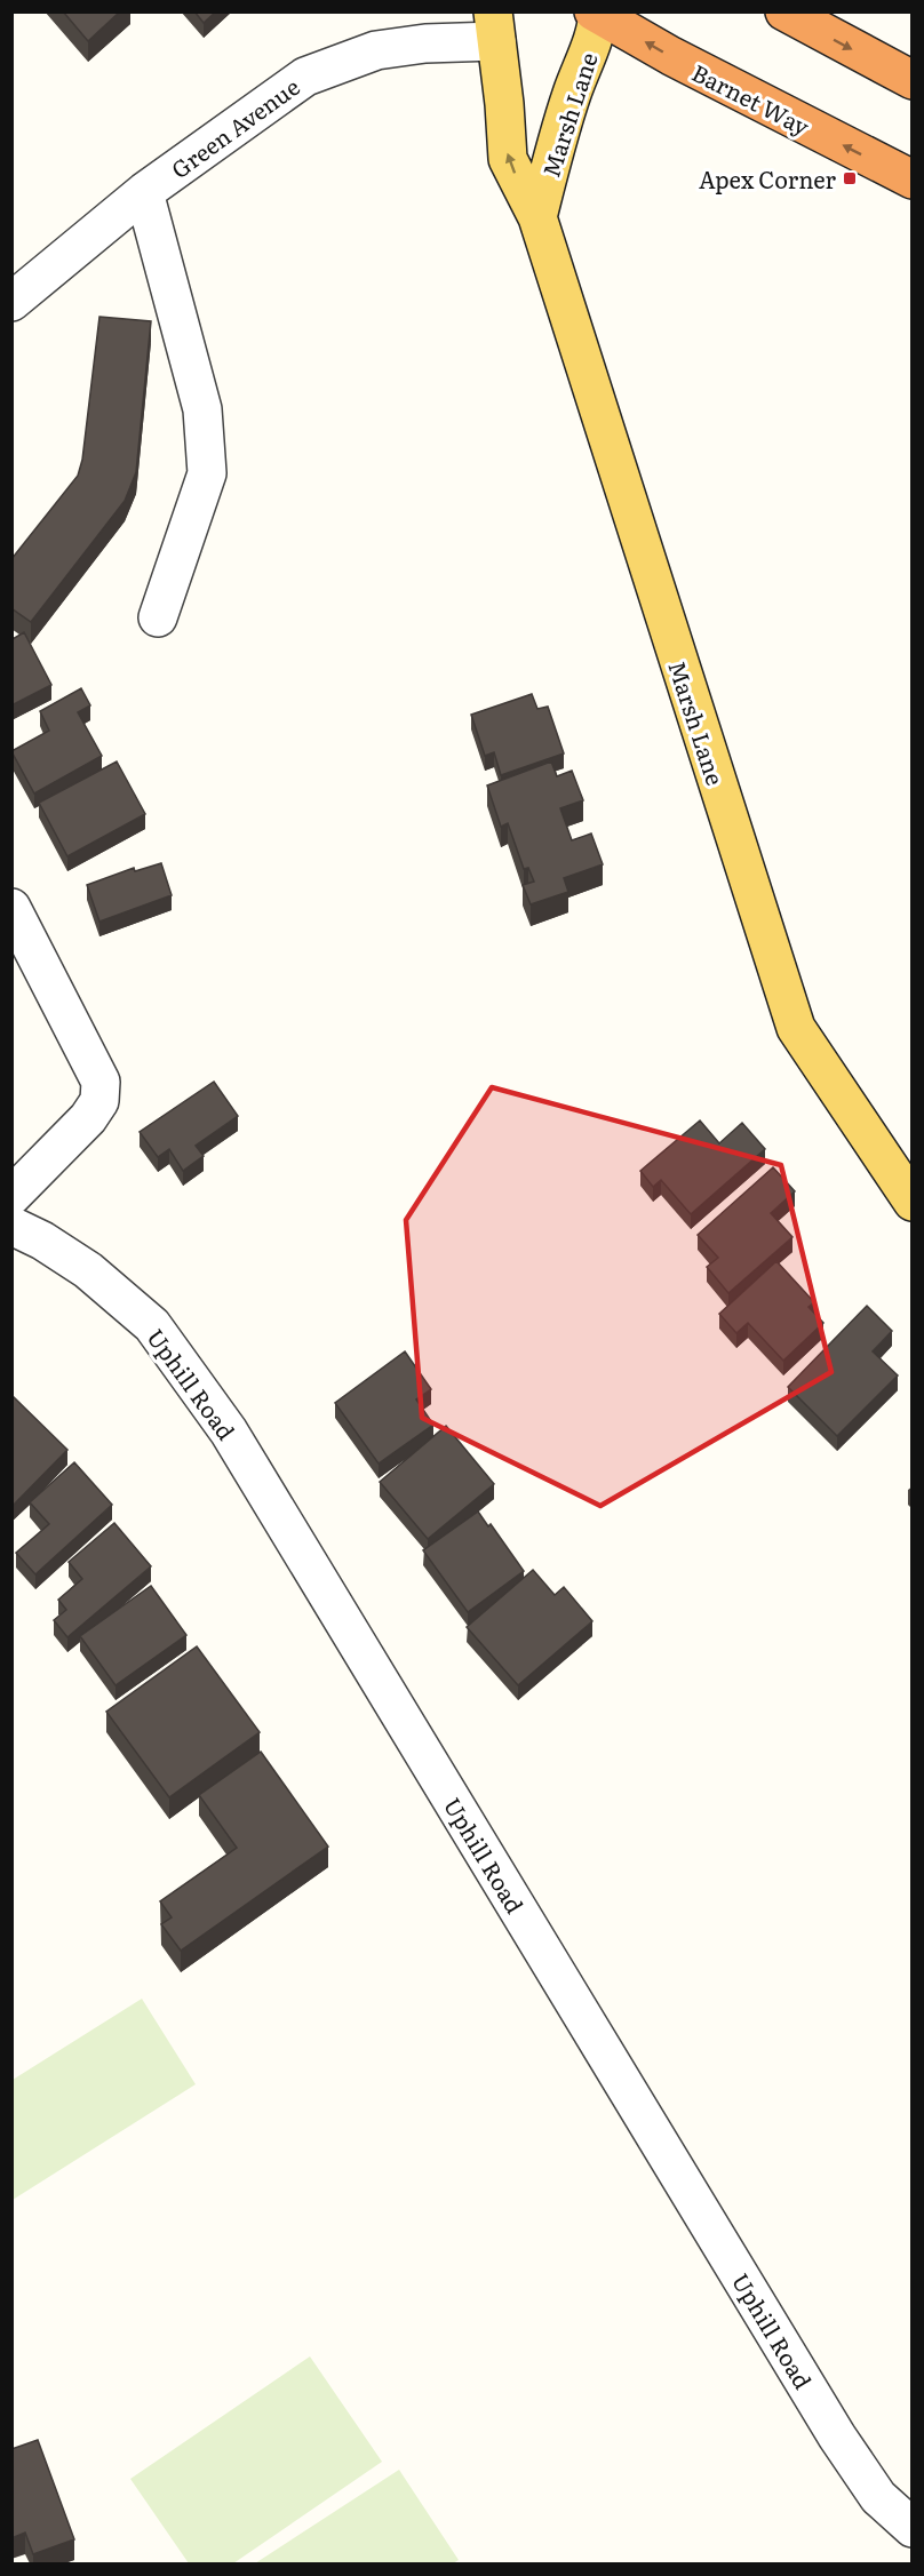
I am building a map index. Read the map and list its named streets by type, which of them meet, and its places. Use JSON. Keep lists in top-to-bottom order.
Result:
{
  "streets": {
    "highway": ["Barnet Way"],
    "main road": ["Marsh Lane"],
    "street": ["Green Avenue", "Uphill Road"]
  },
  "crossings": [
    ["Barnet Way", "Marsh Lane"],
    ["Marsh Lane", "Green Avenue"]
  ],
  "places": {
    "transit": ["Apex Corner"]
  }
}
